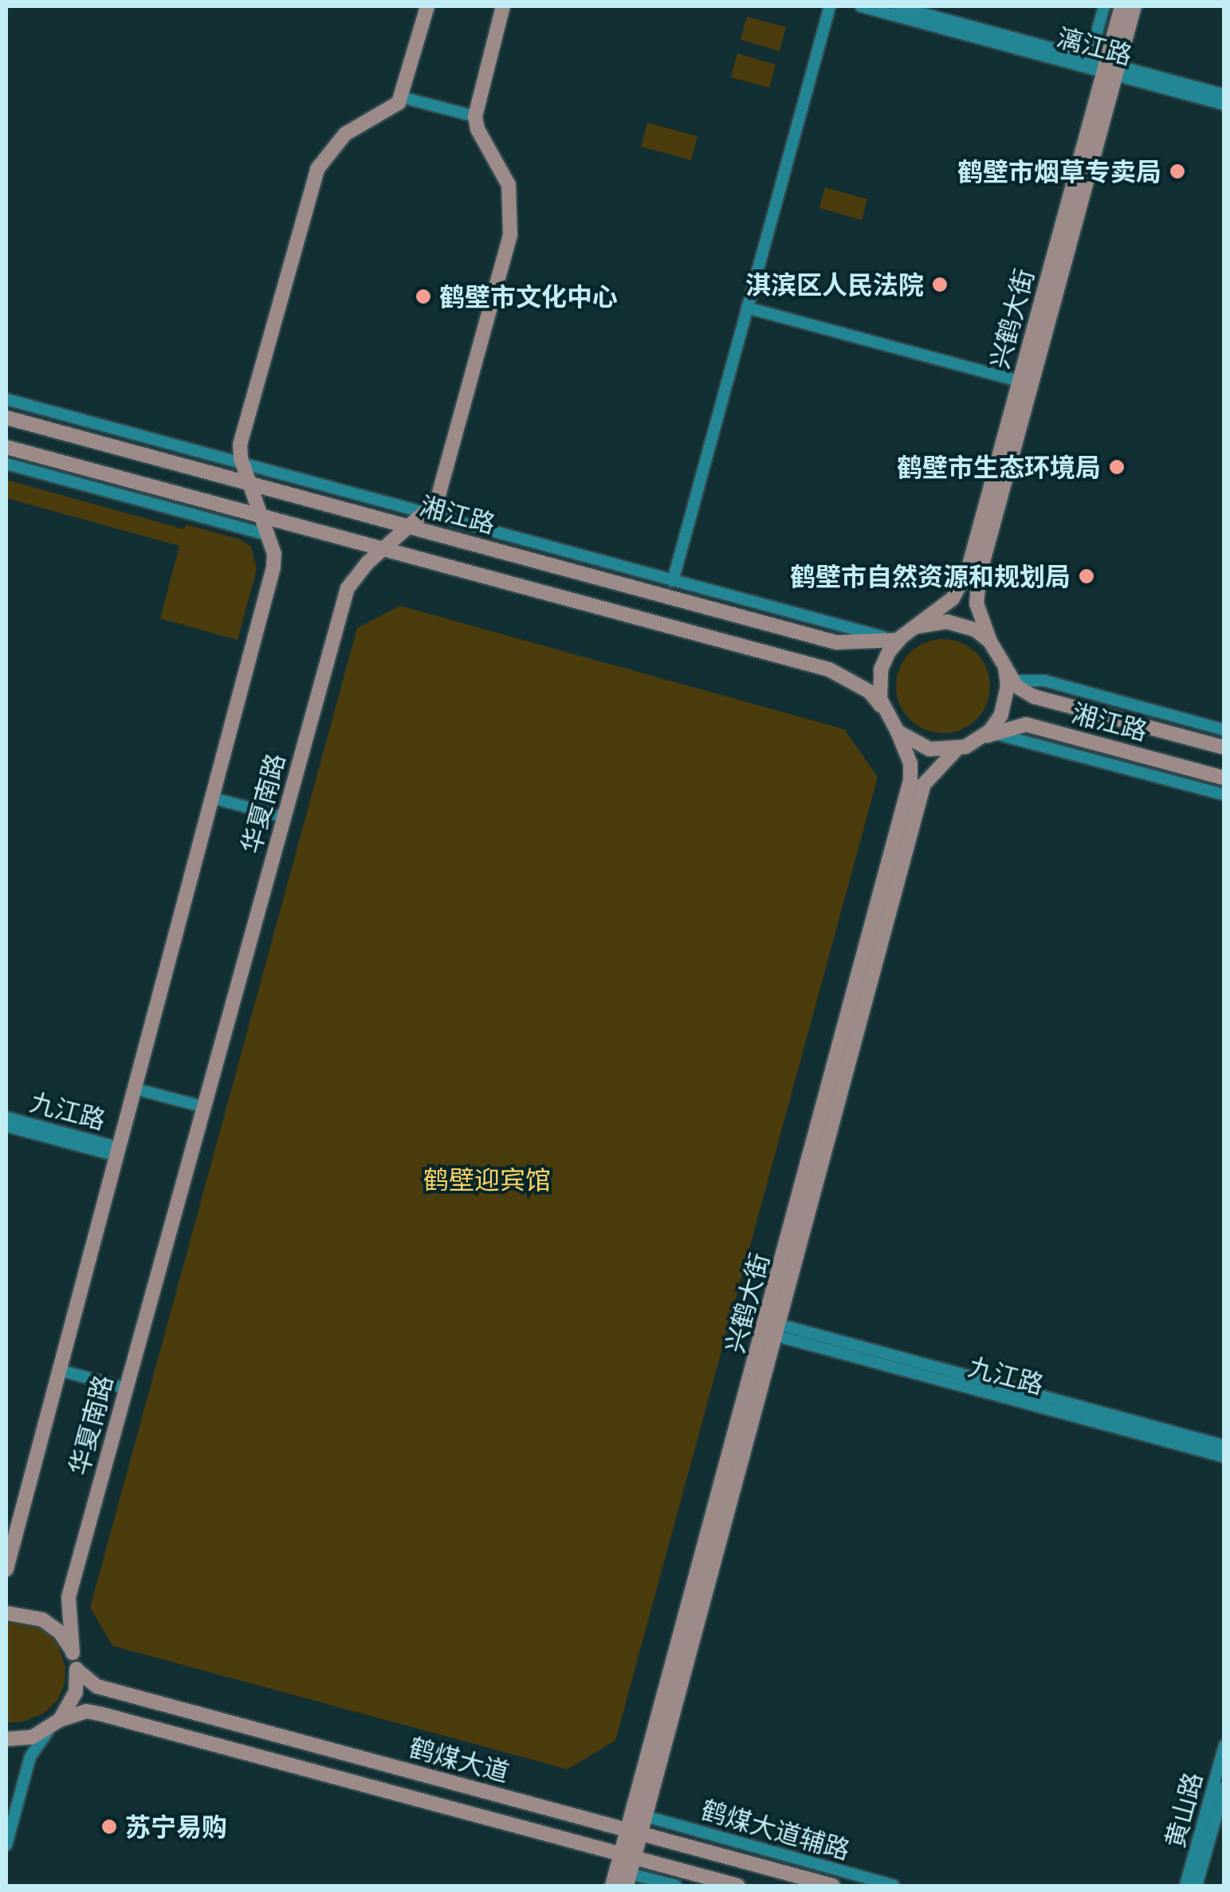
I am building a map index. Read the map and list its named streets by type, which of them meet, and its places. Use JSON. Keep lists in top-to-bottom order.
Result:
{
  "streets": {
    "main road": [
      "兴鹤大街",
      "湘江路",
      "华夏南路",
      "鹤煤大道"
    ],
    "street": [
      "漓江路",
      "九江路",
      "黄山路",
      "鹤煤大道辅路"
    ]
  },
  "crossings": [
    ["漓江路", "兴鹤大街"],
    ["兴鹤大街", "湘江路"],
    ["兴鹤大街", "九江路"],
    ["兴鹤大街", "鹤煤大道"],
    ["兴鹤大街", "鹤煤大道辅路"],
    ["湘江路", "华夏南路"],
    ["华夏南路", "九江路"]
  ],
  "parks": ["鹤壁迎宾馆"],
  "places": [
    "鹤壁市烟草专卖局",
    "淇滨区人民法院",
    "鹤壁市文化中心",
    "鹤壁市生态环境局",
    "鹤壁市自然资源和规划局",
    "苏宁易购"
  ]
}
